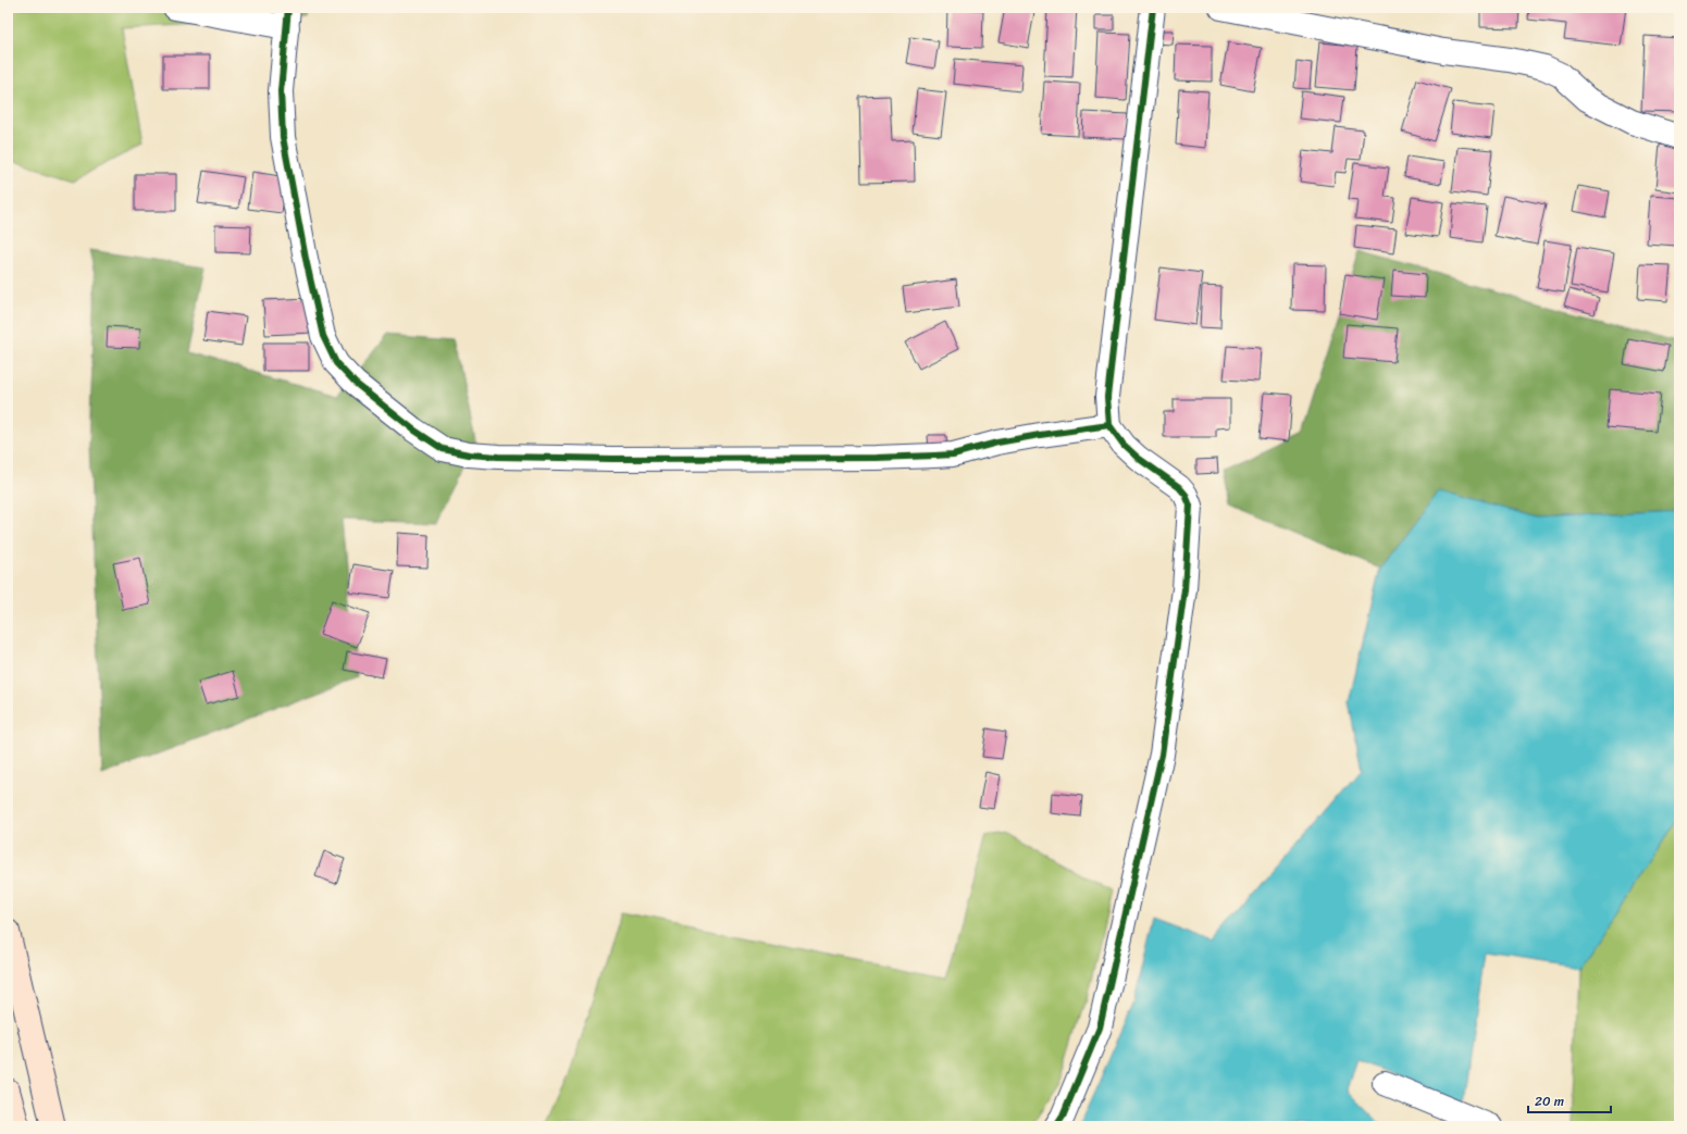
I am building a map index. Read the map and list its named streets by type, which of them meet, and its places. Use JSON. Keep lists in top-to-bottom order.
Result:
{
  "scale_bar": "20 m"
}
